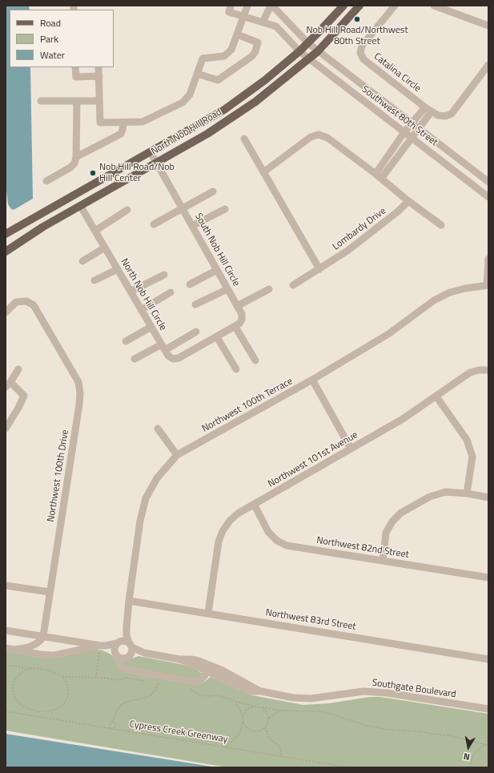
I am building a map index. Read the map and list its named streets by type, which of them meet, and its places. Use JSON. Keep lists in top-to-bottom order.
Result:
{
  "streets": {
    "main road": ["North Nob Hill Road"],
    "street": [
      "Catalina Circle",
      "Southwest 80th Street",
      "Lombardy Drive",
      "South Nob Hill Circle",
      "North Nob Hill Circle",
      "Northwest 100th Terrace",
      "Northwest 101st Avenue",
      "Northwest 100th Drive",
      "Northwest 82nd Street",
      "Northwest 83rd Street",
      "Southgate Boulevard"
    ],
    "path": ["Cypress Creek Greenway"]
  },
  "crossings": [
    ["Southwest 80th Street", "North Nob Hill Road"],
    ["North Nob Hill Road", "South Nob Hill Circle"],
    ["North Nob Hill Road", "North Nob Hill Circle"],
    ["Northwest 100th Terrace", "Northwest 83rd Street"],
    ["Northwest 100th Terrace", "Southgate Boulevard"],
    ["Northwest 101st Avenue", "Northwest 82nd Street"],
    ["Northwest 101st Avenue", "Northwest 83rd Street"]
  ],
  "places": ["Nob Hill Road/Northwest 80th Street", "Nob Hill Road/Nob Hill Center"],
  "legend": ["Road", "Park", "Water"],
  "north": "bottom"
}
